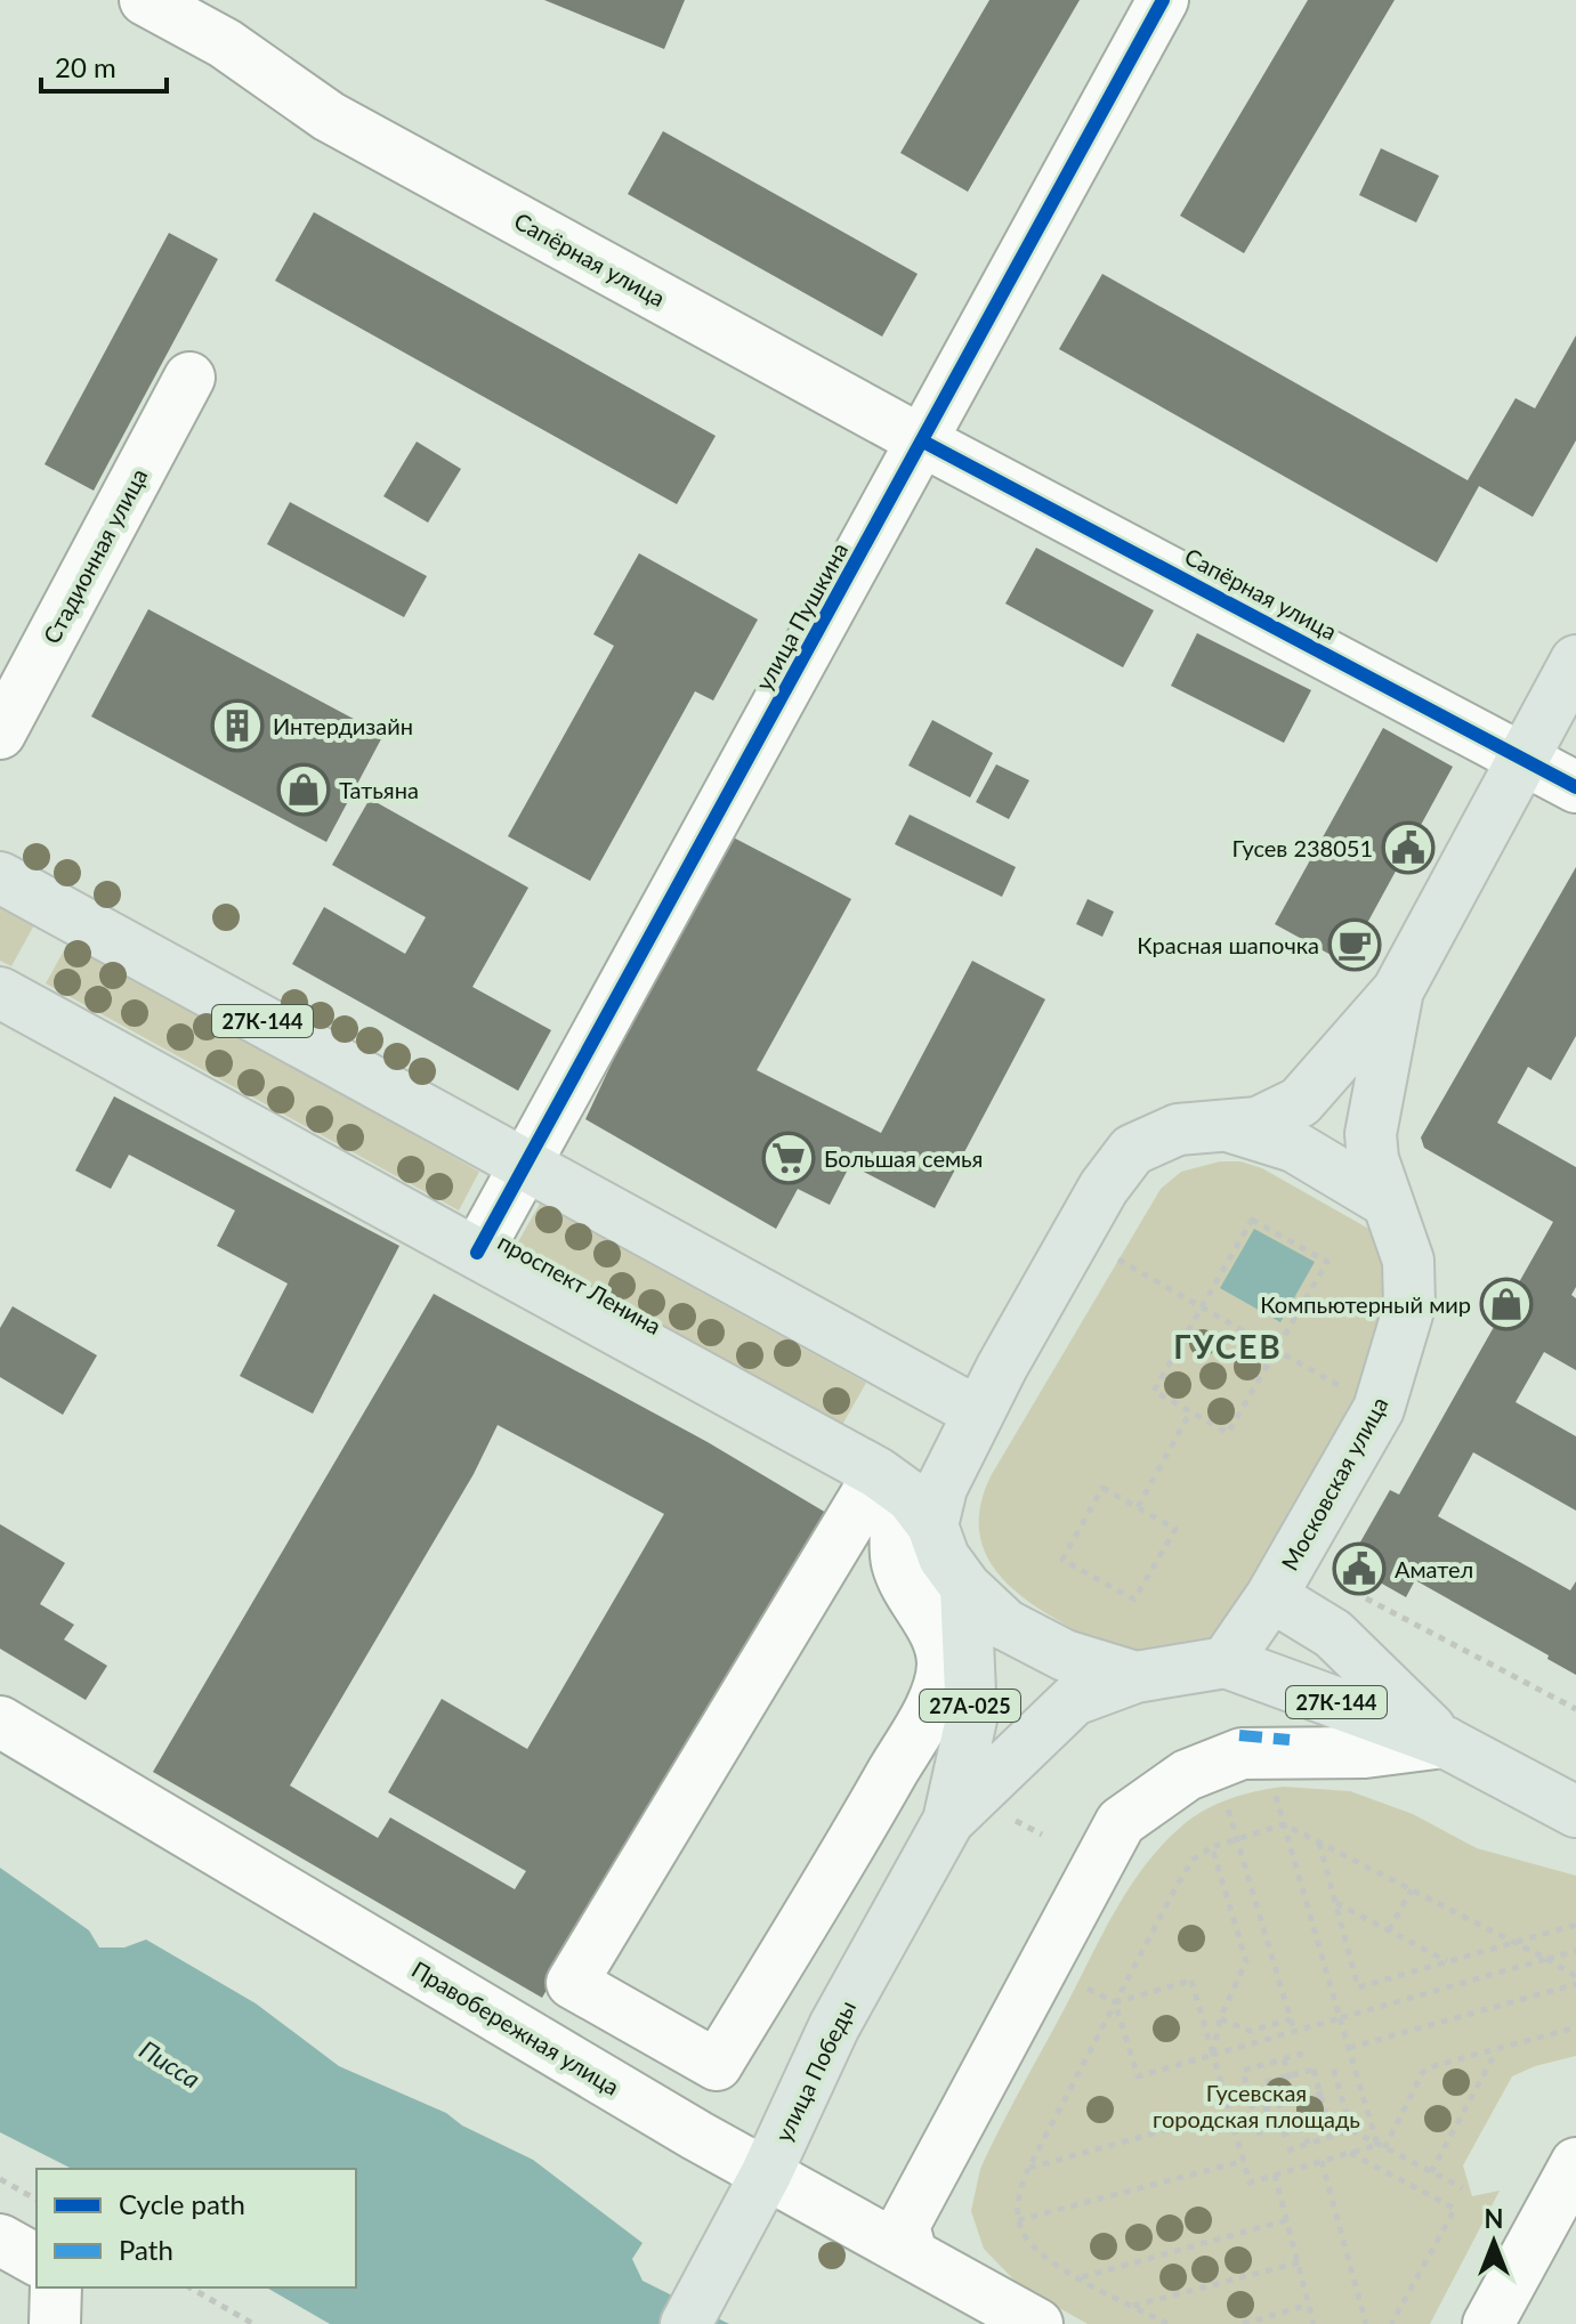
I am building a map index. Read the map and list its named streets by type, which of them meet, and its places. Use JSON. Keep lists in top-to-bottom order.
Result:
{
  "streets": {
    "main road": [
      "27К-144",
      "проспект Ленина",
      "Московская улица",
      "27А-025",
      "улица Победы"
    ],
    "street": [
      "Сапёрная улица",
      "Стадионная улица",
      "улица Пушкина",
      "Правобережная улица"
    ]
  },
  "crossings": [
    ["Сапёрная улица", "улица Пушкина"],
    ["Сапёрная улица", "Московская улица"],
    ["улица Пушкина", "27К-144"],
    ["улица Пушкина", "проспект Ленина"],
    ["27К-144", "Московская улица"],
    ["проспект Ленина", "Московская улица"],
    ["проспект Ленина", "27А-025"],
    ["27А-025", "улица Победы"],
    ["Правобережная улица", "улица Победы"]
  ],
  "districts": ["ГУСЕВ"],
  "water": ["Писса"],
  "parks": ["Гусевская городская площадь"],
  "places": {
    "building": ["Интердизайн"],
    "shop": ["Татьяна", "Компьютерный мир"],
    "public building": ["Гусев 238051", "Амател"],
    "cafe": ["Красная шапочка"],
    "supermarket": ["Большая семья"]
  },
  "legend": ["Cycle path", "Path"],
  "scale_bar": "20 m",
  "north": "top"
}
